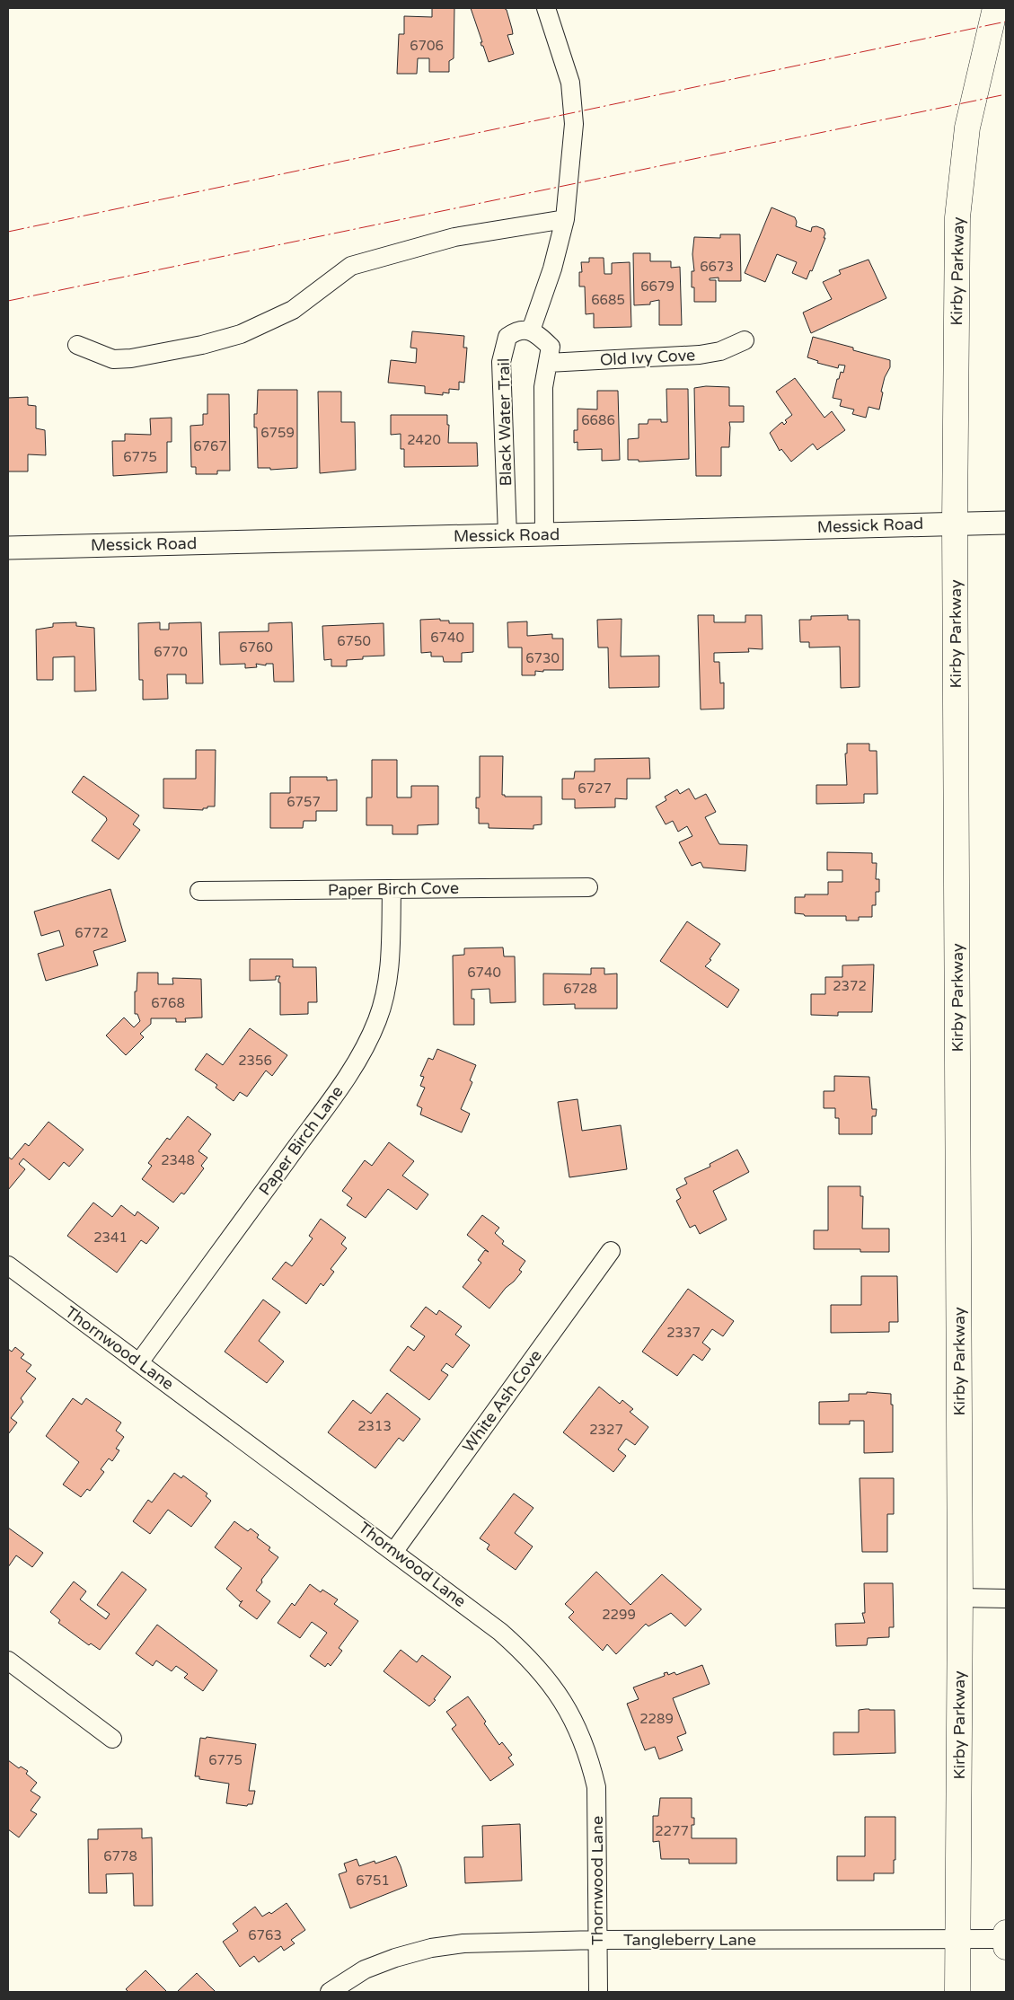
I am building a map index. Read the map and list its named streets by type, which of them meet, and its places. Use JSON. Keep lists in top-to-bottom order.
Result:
{
  "streets": {
    "main road": ["Kirby Parkway"],
    "street": [
      "Old Ivy Cove",
      "Black Water Trail",
      "Messick Road",
      "Paper Birch Cove",
      "Paper Birch Lane",
      "Thornwood Lane",
      "White Ash Cove",
      "Tangleberry Lane"
    ]
  },
  "crossings": [
    ["Kirby Parkway", "Messick Road"],
    ["Kirby Parkway", "Tangleberry Lane"],
    ["Black Water Trail", "Messick Road"],
    ["Paper Birch Cove", "Paper Birch Lane"],
    ["Paper Birch Lane", "Thornwood Lane"],
    ["Thornwood Lane", "White Ash Cove"],
    ["Thornwood Lane", "Tangleberry Lane"]
  ],
  "house_numbers": [
    "6706",
    "6673",
    "6679",
    "6685",
    "6686",
    "6759",
    "2420",
    "6767",
    "6775",
    "6740",
    "6750",
    "6760",
    "6770",
    "6730",
    "6727",
    "6757",
    "6772",
    "6740",
    "2372",
    "6728",
    "6768",
    "2356",
    "2348",
    "2341",
    "2337",
    "2313",
    "2327",
    "2299",
    "2289",
    "6775",
    "2277",
    "6778",
    "6751",
    "6763"
  ]
}
